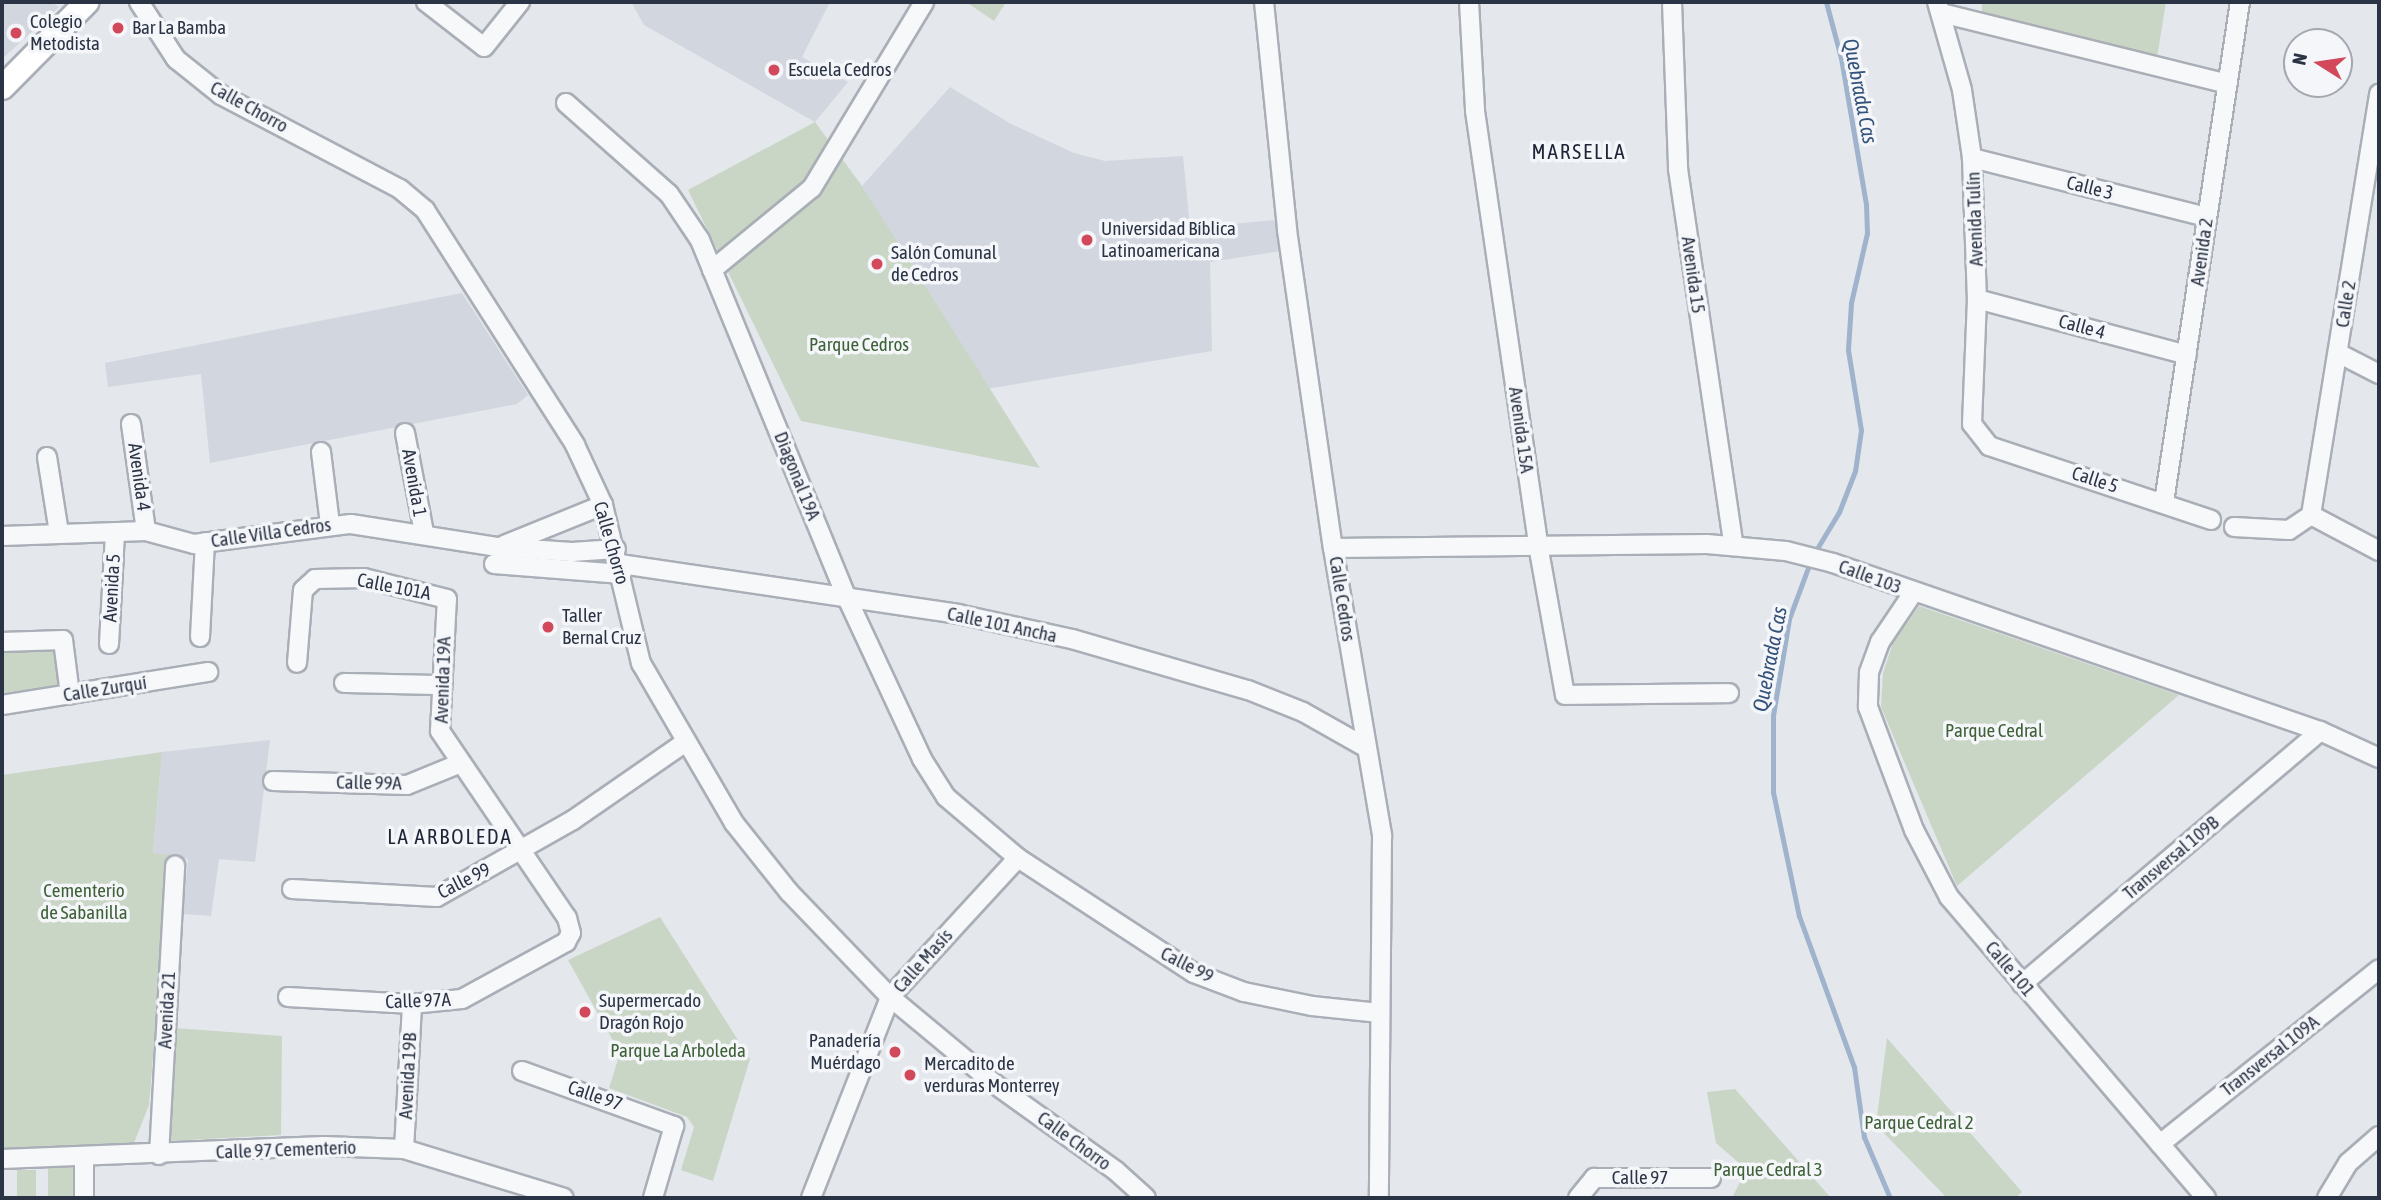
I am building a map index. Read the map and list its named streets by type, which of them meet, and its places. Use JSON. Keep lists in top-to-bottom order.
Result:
{
  "streets": {
    "street": [
      "Calle Chorro",
      "Calle 3",
      "Avenida Tulín",
      "Avenida 2",
      "Avenida 15",
      "Calle 2",
      "Calle 4",
      "Avenida 15A",
      "Diagonal 19A",
      "Avenida 4",
      "Calle 5",
      "Avenida 1",
      "Calle Villa Cedros",
      "Calle 103",
      "Calle 101A",
      "Avenida 5",
      "Calle Cedros",
      "Calle 101 Ancha",
      "Avenida 19A",
      "Calle Zurquí",
      "Calle 99A",
      "Transversal 109B",
      "Calle 99",
      "Calle Masís",
      "Calle 101",
      "Calle 97A",
      "Avenida 21",
      "Transversal 109A",
      "Avenida 19B",
      "Calle 97",
      "Calle 97 Cementerio"
    ]
  },
  "crossings": [
    ["Calle Chorro", "Calle 101 Ancha"],
    ["Calle Chorro", "Calle 99"],
    ["Calle Chorro", "Calle Masís"],
    ["Calle 3", "Avenida Tulín"],
    ["Calle 3", "Avenida 2"],
    ["Avenida Tulín", "Calle 4"],
    ["Avenida Tulín", "Calle 5"],
    ["Avenida 2", "Calle 4"],
    ["Avenida 2", "Calle 5"],
    ["Avenida 15", "Calle 103"],
    ["Avenida 15A", "Calle 103"],
    ["Diagonal 19A", "Calle 101 Ancha"],
    ["Diagonal 19A", "Calle 99"],
    ["Diagonal 19A", "Calle Masís"],
    ["Avenida 4", "Calle Villa Cedros"],
    ["Avenida 1", "Calle Villa Cedros"],
    ["Calle Villa Cedros", "Avenida 5"],
    ["Calle 103", "Calle Cedros"],
    ["Calle 103", "Transversal 109B"],
    ["Calle 103", "Calle 101"],
    ["Calle 101A", "Avenida 19A"],
    ["Calle Cedros", "Calle 101 Ancha"],
    ["Calle Cedros", "Calle 99"],
    ["Avenida 19A", "Calle 99A"],
    ["Avenida 19A", "Calle 99"],
    ["Avenida 19A", "Calle 97A"],
    ["Transversal 109B", "Calle 101"],
    ["Calle 99", "Calle Masís"],
    ["Calle 101", "Transversal 109A"],
    ["Calle 97A", "Avenida 19B"],
    ["Avenida 21", "Calle 97 Cementerio"],
    ["Avenida 19B", "Calle 97 Cementerio"]
  ],
  "districts": ["MARSELLA", "LA ARBOLEDA"],
  "water": ["Quebrada Cas"],
  "parks": [
    "Parque Cedros",
    "Parque Cedral",
    "Cementerio de Sabanilla",
    "Parque La Arboleda",
    "Parque Cedral 2",
    "Parque Cedral 3"
  ],
  "places": [
    "Bar La Bamba",
    "Colegio Metodista",
    "Escuela Cedros",
    "Universidad Bíblica Latinoamericana",
    "Salón Comunal de Cedros",
    "Taller Bernal Cruz",
    "Supermercado Dragón Rojo",
    "Panadería Muérdago",
    "Mercadito de verduras Monterrey"
  ],
  "north": "left"
}
